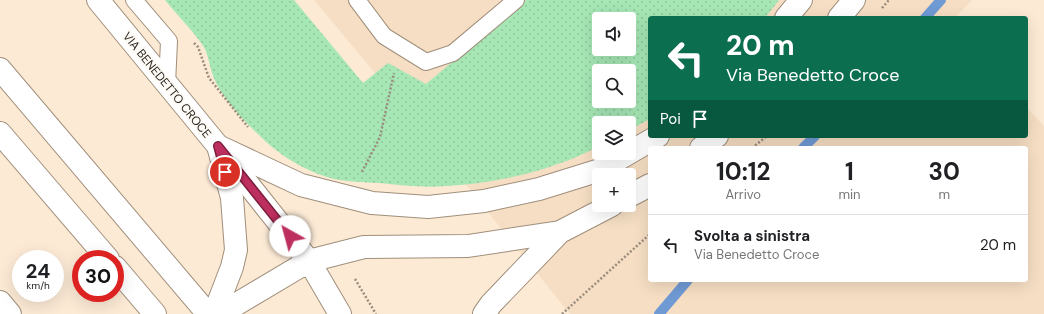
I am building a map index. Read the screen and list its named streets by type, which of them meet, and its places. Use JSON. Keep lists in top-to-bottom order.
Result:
{
  "streets": {
    "street": ["VIA BENEDETTO CROCE"]
  },
  "page": {
    "map_buttons": "+",
    "turn": ["20 m", "Via Benedetto Croce"],
    "then": "Poi",
    "eta": [
      "10:12",
      "Arrivo",
      "1",
      "min",
      "30",
      "m"
    ],
    "list": [
      {
        "name": "Svolta a sinistra",
        "note": "Via Benedetto Croce",
        "value": "20 m"
      }
    ],
    "speed": "24 km/h",
    "limit": "30"
  }
}
